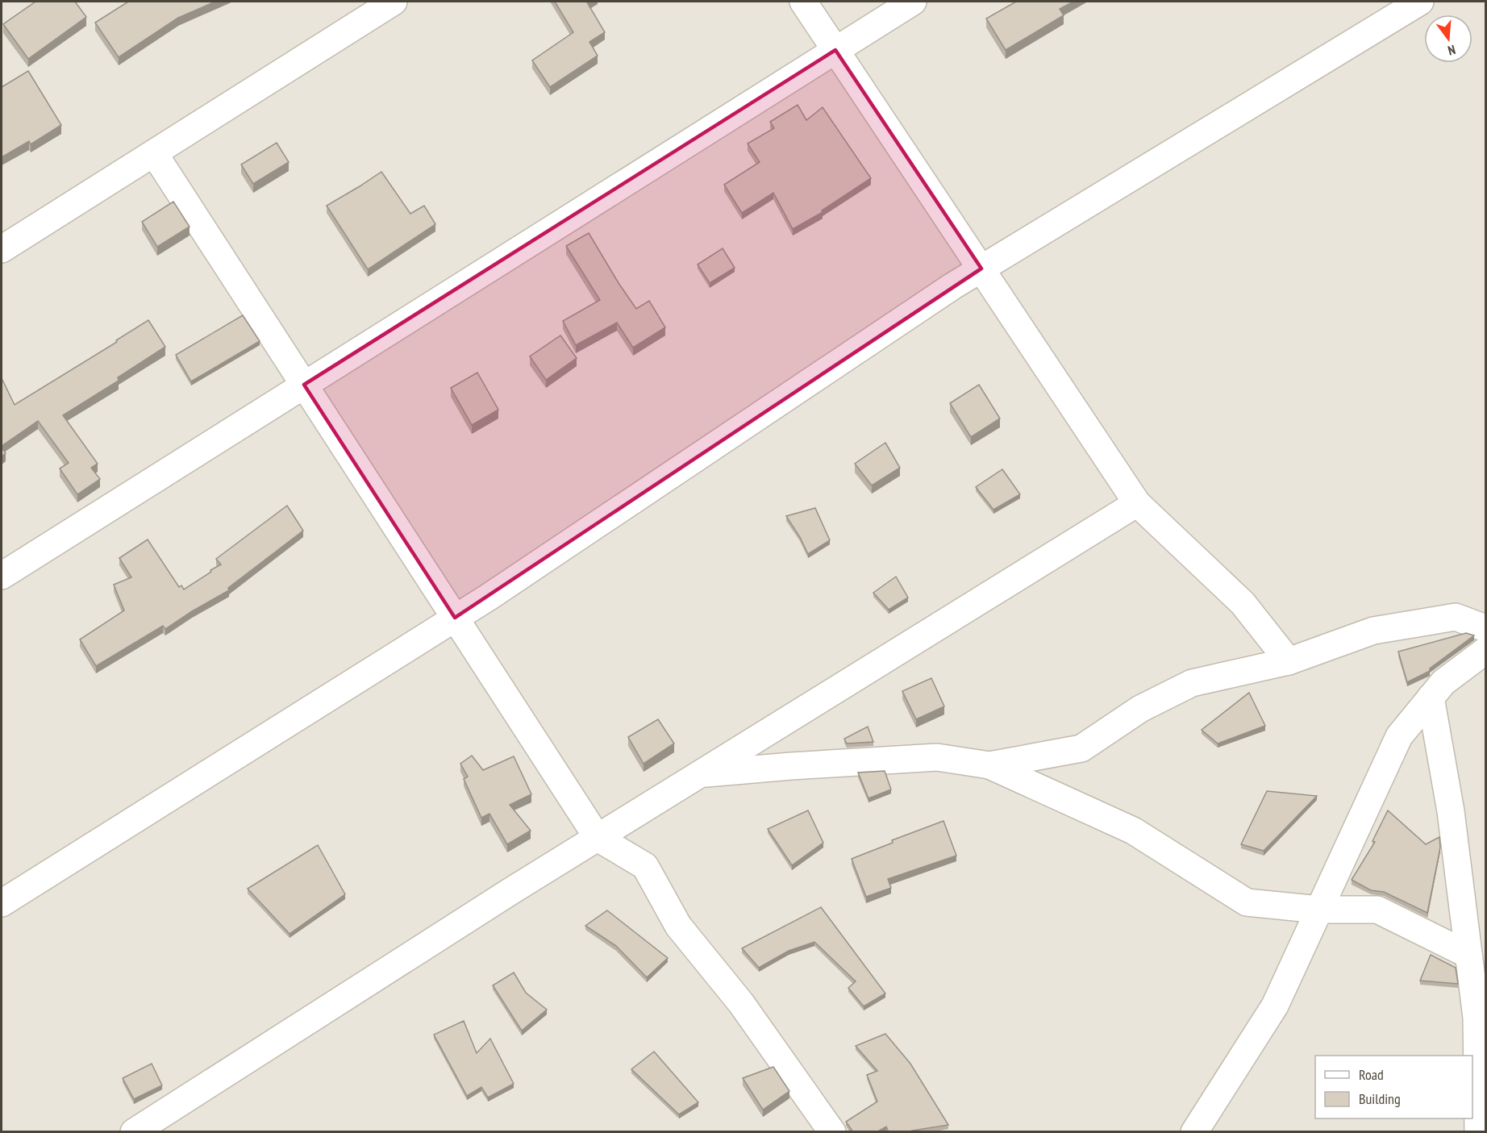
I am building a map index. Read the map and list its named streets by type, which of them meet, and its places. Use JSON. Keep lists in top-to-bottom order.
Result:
{
  "legend": ["Road", "Building"],
  "north": "bottom"
}
